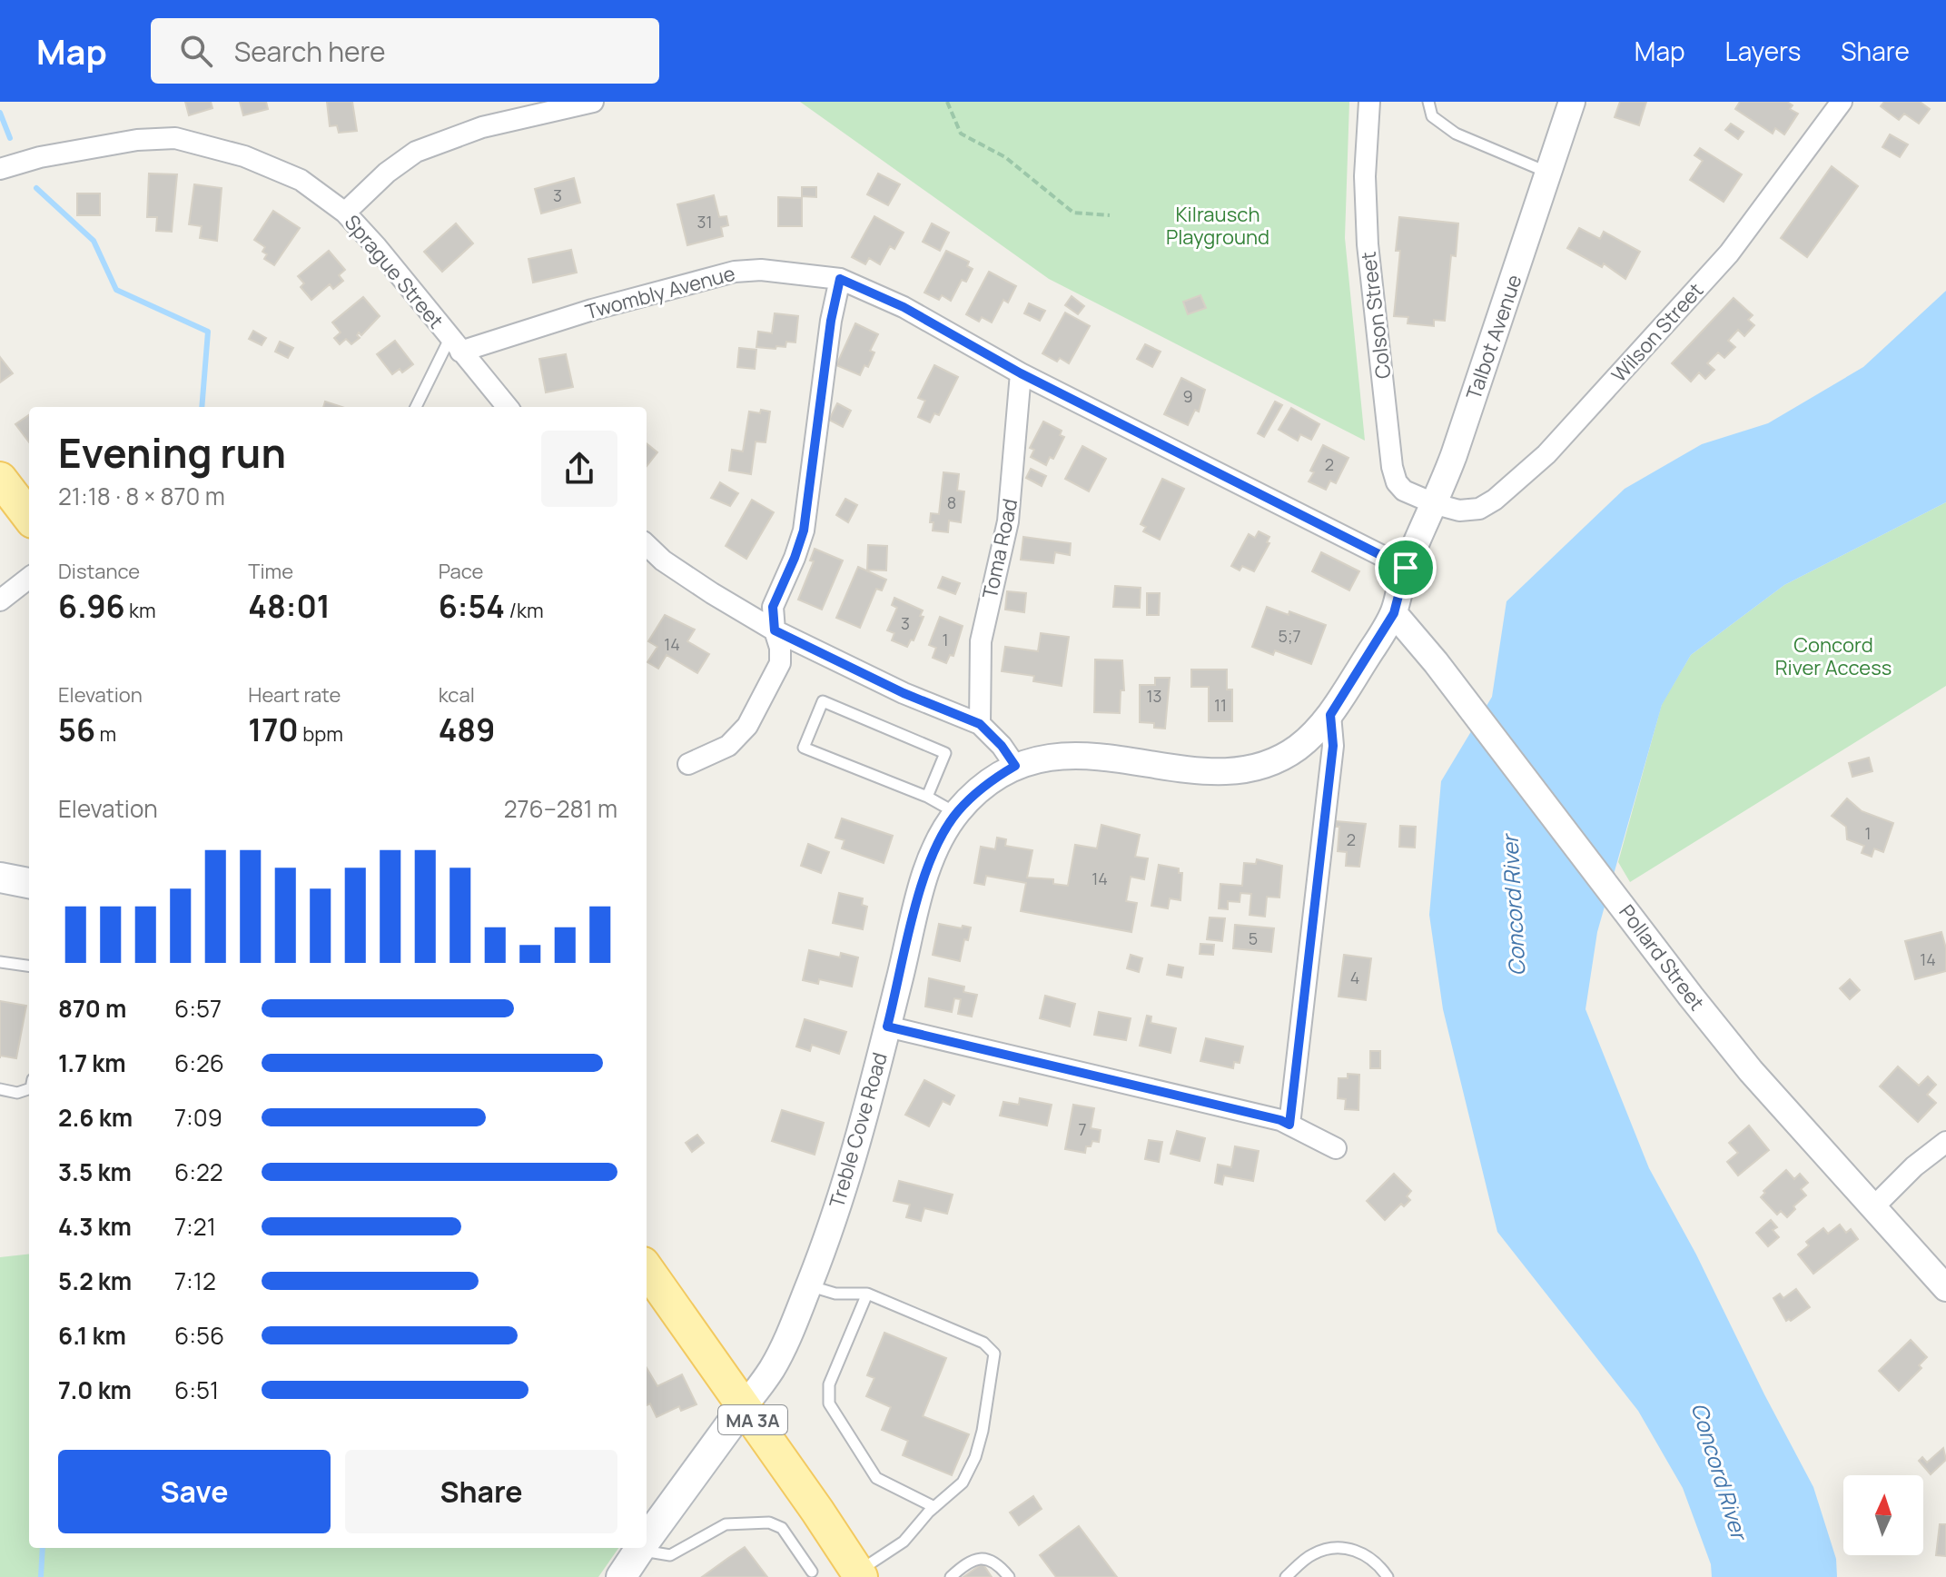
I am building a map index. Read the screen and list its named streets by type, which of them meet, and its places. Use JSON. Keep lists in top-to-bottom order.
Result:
{
  "streets": {
    "main road": ["Treble Cove Road", "MA 3A"],
    "street": [
      "Sprague Street",
      "Twombly Avenue",
      "Colson Street",
      "Wilson Street",
      "Talbot Avenue",
      "Toma Road",
      "Pollard Street"
    ]
  },
  "crossings": [
    ["Sprague Street", "Twombly Avenue"],
    ["Twombly Avenue", "Talbot Avenue"],
    ["Twombly Avenue", "Toma Road"],
    ["Colson Street", "Wilson Street"],
    ["Colson Street", "Talbot Avenue"],
    ["Wilson Street", "Talbot Avenue"],
    ["Pollard Street", "Treble Cove Road"],
    ["Treble Cove Road", "MA 3A"]
  ],
  "water": ["Concord River"],
  "parks": ["Kilrausch Playground", "Concord River Access"],
  "house_numbers": [
    "3",
    "31",
    "9",
    "2",
    "8",
    "3",
    "5;7",
    "1",
    "14",
    "13",
    "11",
    "1",
    "2",
    "14",
    "5",
    "14",
    "4",
    "7"
  ],
  "north": "top",
  "page": {
    "header": "Map",
    "search": "Search here",
    "nav": ["Map", "Layers", "Share"],
    "heading": ["Evening run", "21:18 · 8 × 870 m"],
    "stats": [
      ["Distance", "6.96 km"],
      ["Time", "48:01"],
      ["Pace", "6:54 /km"],
      ["Elevation", "56 m"],
      ["Heart rate", "170 bpm"],
      ["kcal", "489"]
    ],
    "chart": ["Elevation", "276–281 m"],
    "list": [
      {
        "name": "870 m",
        "note": "6:57"
      },
      {
        "name": "1.7 km",
        "note": "6:26"
      },
      {
        "name": "2.6 km",
        "note": "7:09"
      },
      {
        "name": "3.5 km",
        "note": "6:22"
      },
      {
        "name": "4.3 km",
        "note": "7:21"
      },
      {
        "name": "5.2 km",
        "note": "7:12"
      },
      {
        "name": "6.1 km",
        "note": "6:56"
      },
      {
        "name": "7.0 km",
        "note": "6:51"
      }
    ],
    "buttons": ["Save", "Share"]
  }
}
